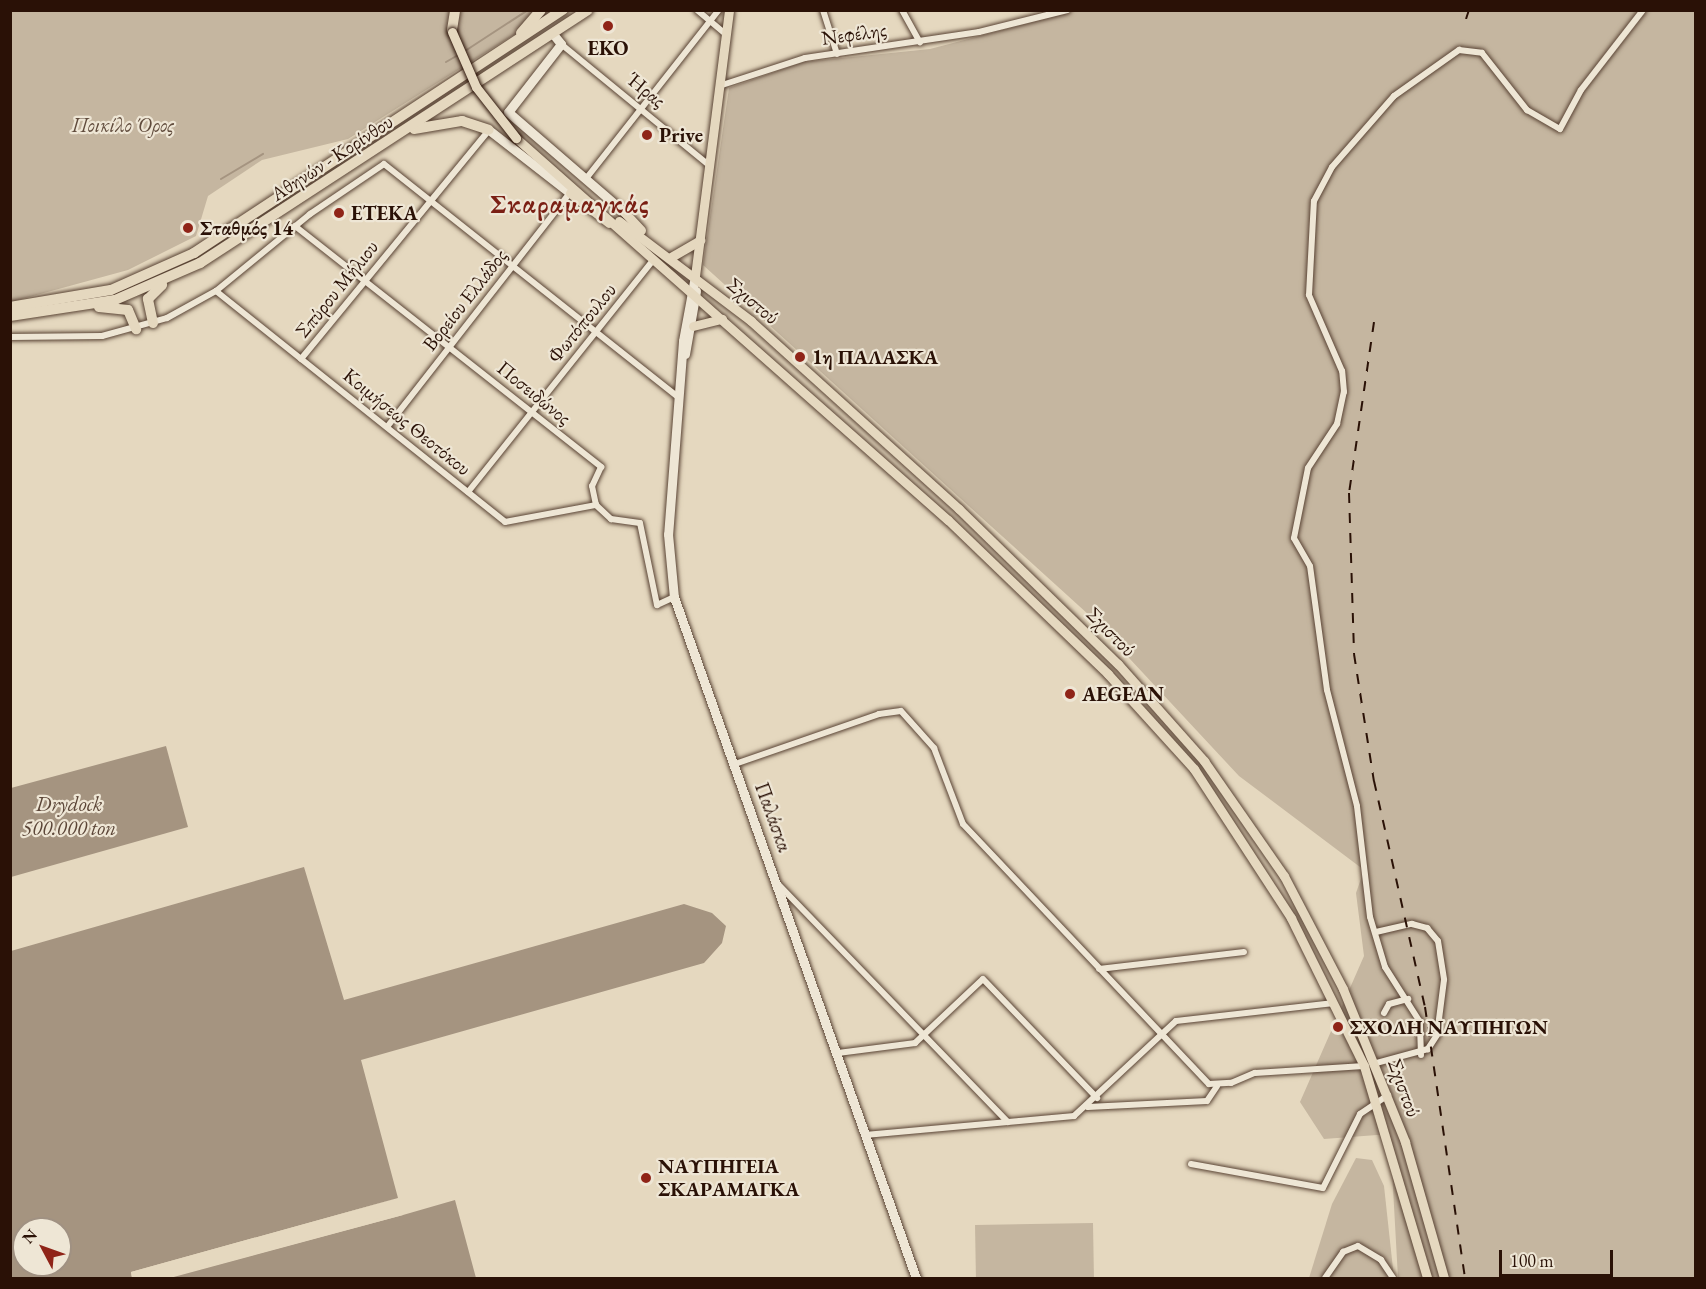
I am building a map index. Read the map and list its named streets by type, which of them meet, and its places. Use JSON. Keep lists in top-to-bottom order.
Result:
{
  "streets": {
    "highway": ["Αθηνών - Κορίνθου"],
    "main road": ["Σχιστού"],
    "street": [
      "Νεφέλης",
      "Ήρας",
      "Σπύρου Μήλιου",
      "Βορείου Ελλάδος",
      "Φωτόπουλου",
      "Ποσειδώνος",
      "Κοιμήσεως Θεοτόκου",
      "Παλάσκα"
    ]
  },
  "crossings": [
    ["Ήρας", "Αθηνών - Κορίνθου"],
    ["Σπύρου Μήλιου", "Ποσειδώνος"],
    ["Σπύρου Μήλιου", "Κοιμήσεως Θεοτόκου"],
    ["Βορείου Ελλάδος", "Ποσειδώνος"],
    ["Βορείου Ελλάδος", "Κοιμήσεως Θεοτόκου"],
    ["Σχιστού", "Φωτόπουλου"],
    ["Σχιστού", "Παλάσκα"],
    ["Φωτόπουλου", "Ποσειδώνος"],
    ["Φωτόπουλου", "Κοιμήσεως Θεοτόκου"],
    ["Ποσειδώνος", "Κοιμήσεως Θεοτόκου"]
  ],
  "districts": ["Σκαραμαγκάς"],
  "water": ["Drydock 500.000 ton"],
  "parks": ["Ποικίλο Όρος"],
  "places": [
    "EKO",
    "Prive",
    "ETEKA",
    "Σταθμός 14",
    "1η ΠΑΛΑΣΚΑ",
    "AEGEAN",
    "ΣΧΟΛΗ ΝΑΥΠΗΓΩΝ",
    "ΝΑΥΠΗΓΕΙΑ ΣΚΑΡΑΜΑΓΚΑ"
  ],
  "scale_bar": "100 m",
  "north": "top left"
}
